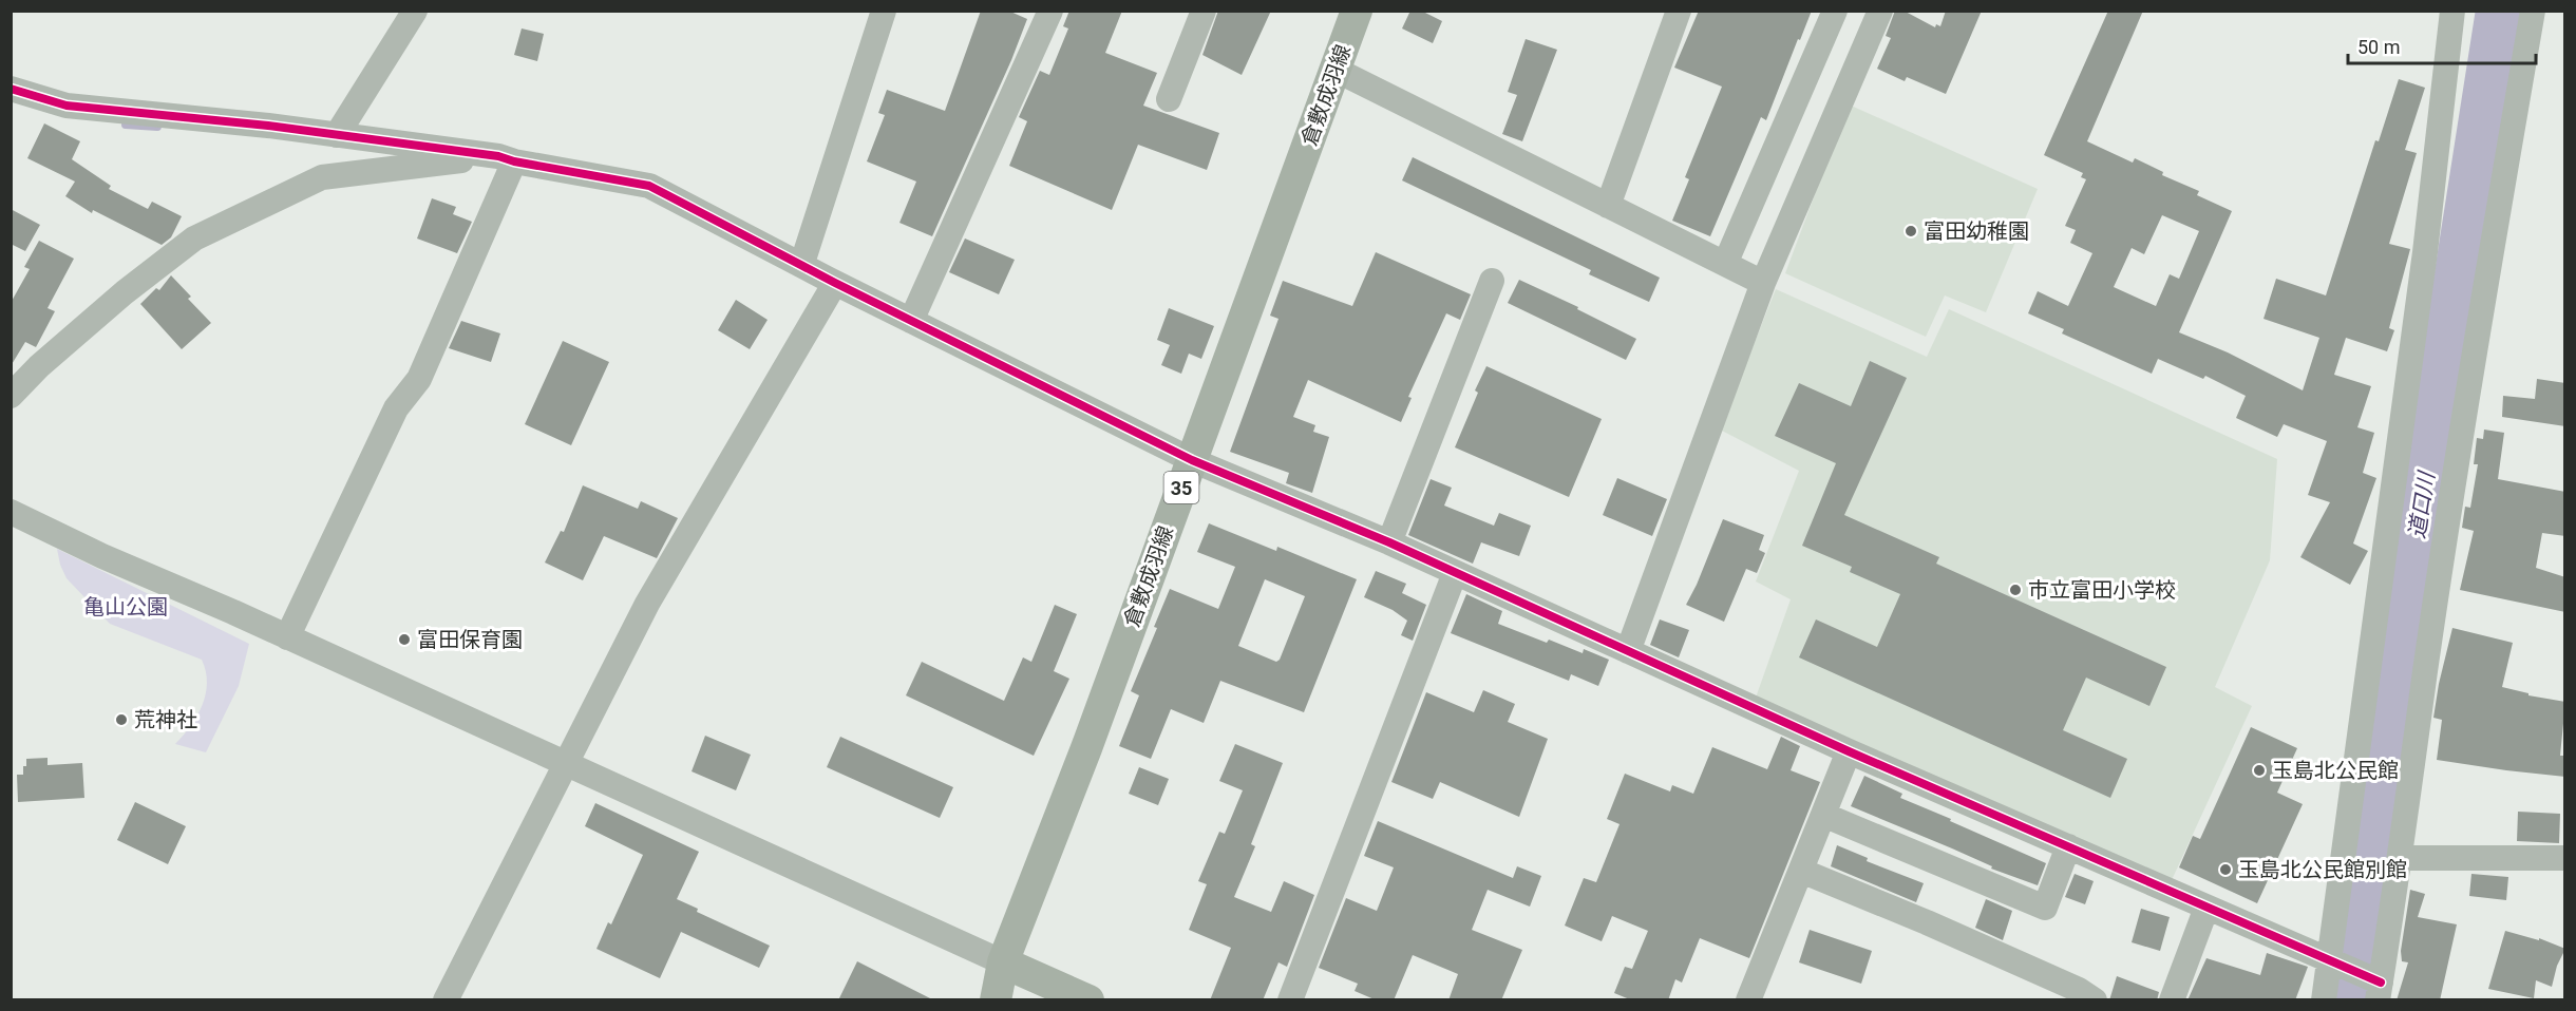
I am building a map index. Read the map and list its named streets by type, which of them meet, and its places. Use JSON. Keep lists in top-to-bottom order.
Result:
{
  "streets": {
    "main road": ["倉敷成羽線", "35"]
  },
  "water": ["道口川"],
  "parks": ["亀山公園"],
  "places": [
    "富田幼稚園",
    "市立富田小学校",
    "富田保育園",
    "荒神社",
    "玉島北公民館",
    "玉島北公民館別館"
  ],
  "scale_bar": "50 m"
}
